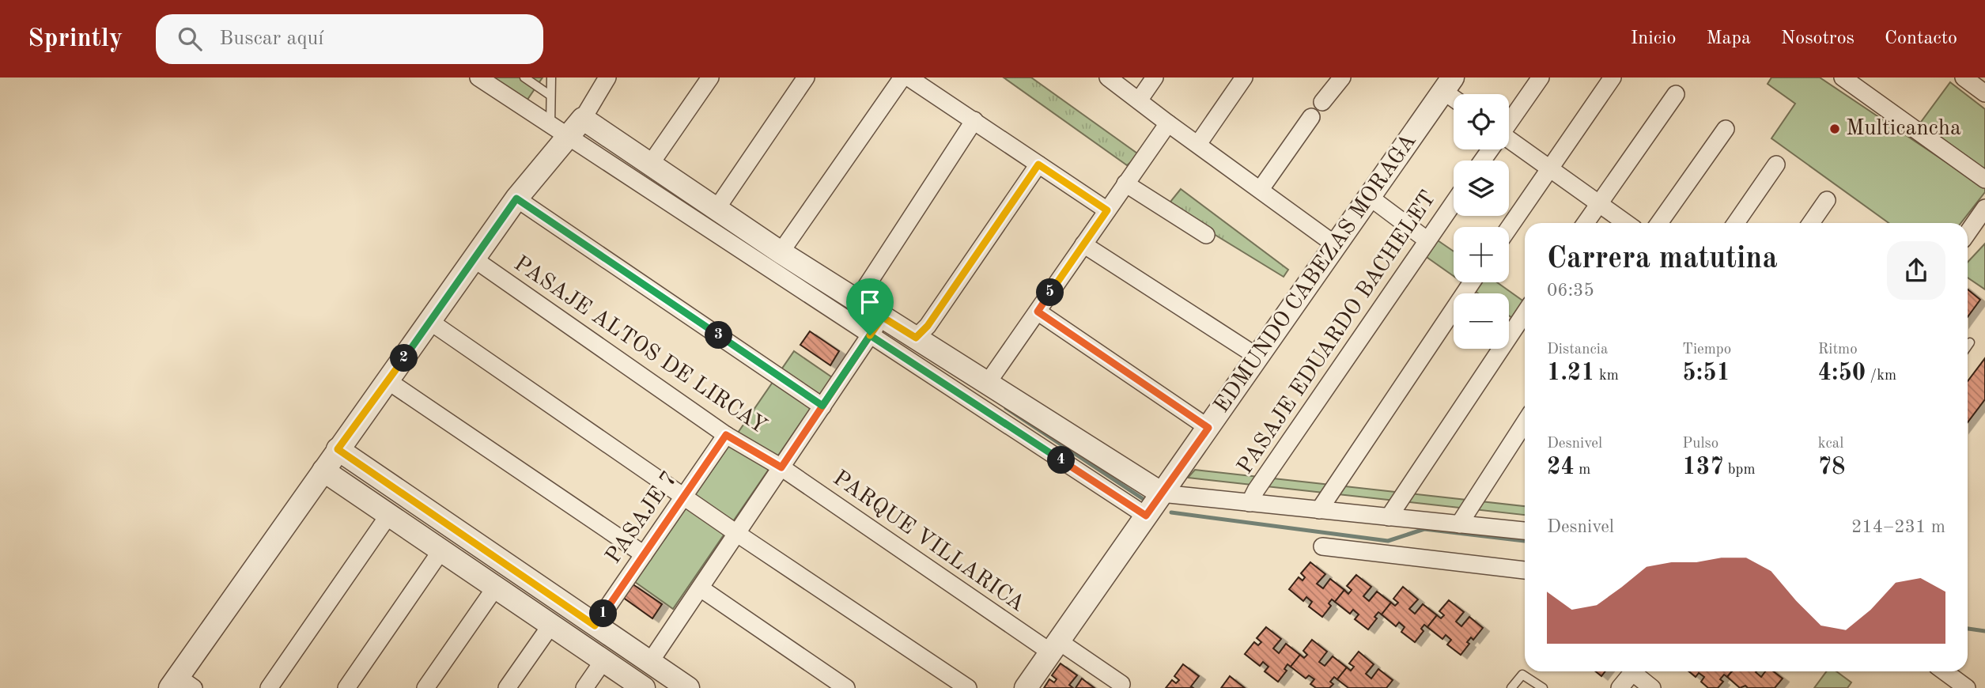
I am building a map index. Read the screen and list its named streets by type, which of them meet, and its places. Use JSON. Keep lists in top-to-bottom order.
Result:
{
  "streets": {
    "street": [
      "EDMUNDO CABEZAS MORAGA",
      "PASAJE EDUARDO BACHELET",
      "PASAJE ALTOS DE LIRCAY",
      "PASAJE 7",
      "PARQUE VILLARICA"
    ]
  },
  "crossings": [
    ["EDMUNDO CABEZAS MORAGA", "PARQUE VILLARICA"],
    ["PASAJE ALTOS DE LIRCAY", "PASAJE 7"],
    ["PASAJE ALTOS DE LIRCAY", "PARQUE VILLARICA"]
  ],
  "places": ["Multicancha"],
  "page": {
    "header": "Sprintly",
    "search": "Buscar aquí",
    "nav": [
      "Inicio",
      "Mapa",
      "Nosotros",
      "Contacto"
    ],
    "map_buttons": ["+", "−"],
    "heading": ["Carrera matutina", "06:35"],
    "pins": [
      "5",
      "3",
      "2",
      "4",
      "1"
    ],
    "stats": [
      ["Distancia", "1.21 km"],
      ["Tiempo", "5:51"],
      ["Ritmo", "4:50 /km"],
      ["Desnivel", "24 m"],
      ["Pulso", "137 bpm"],
      ["kcal", "78"]
    ],
    "chart": ["Desnivel", "214–231 m"]
  }
}
